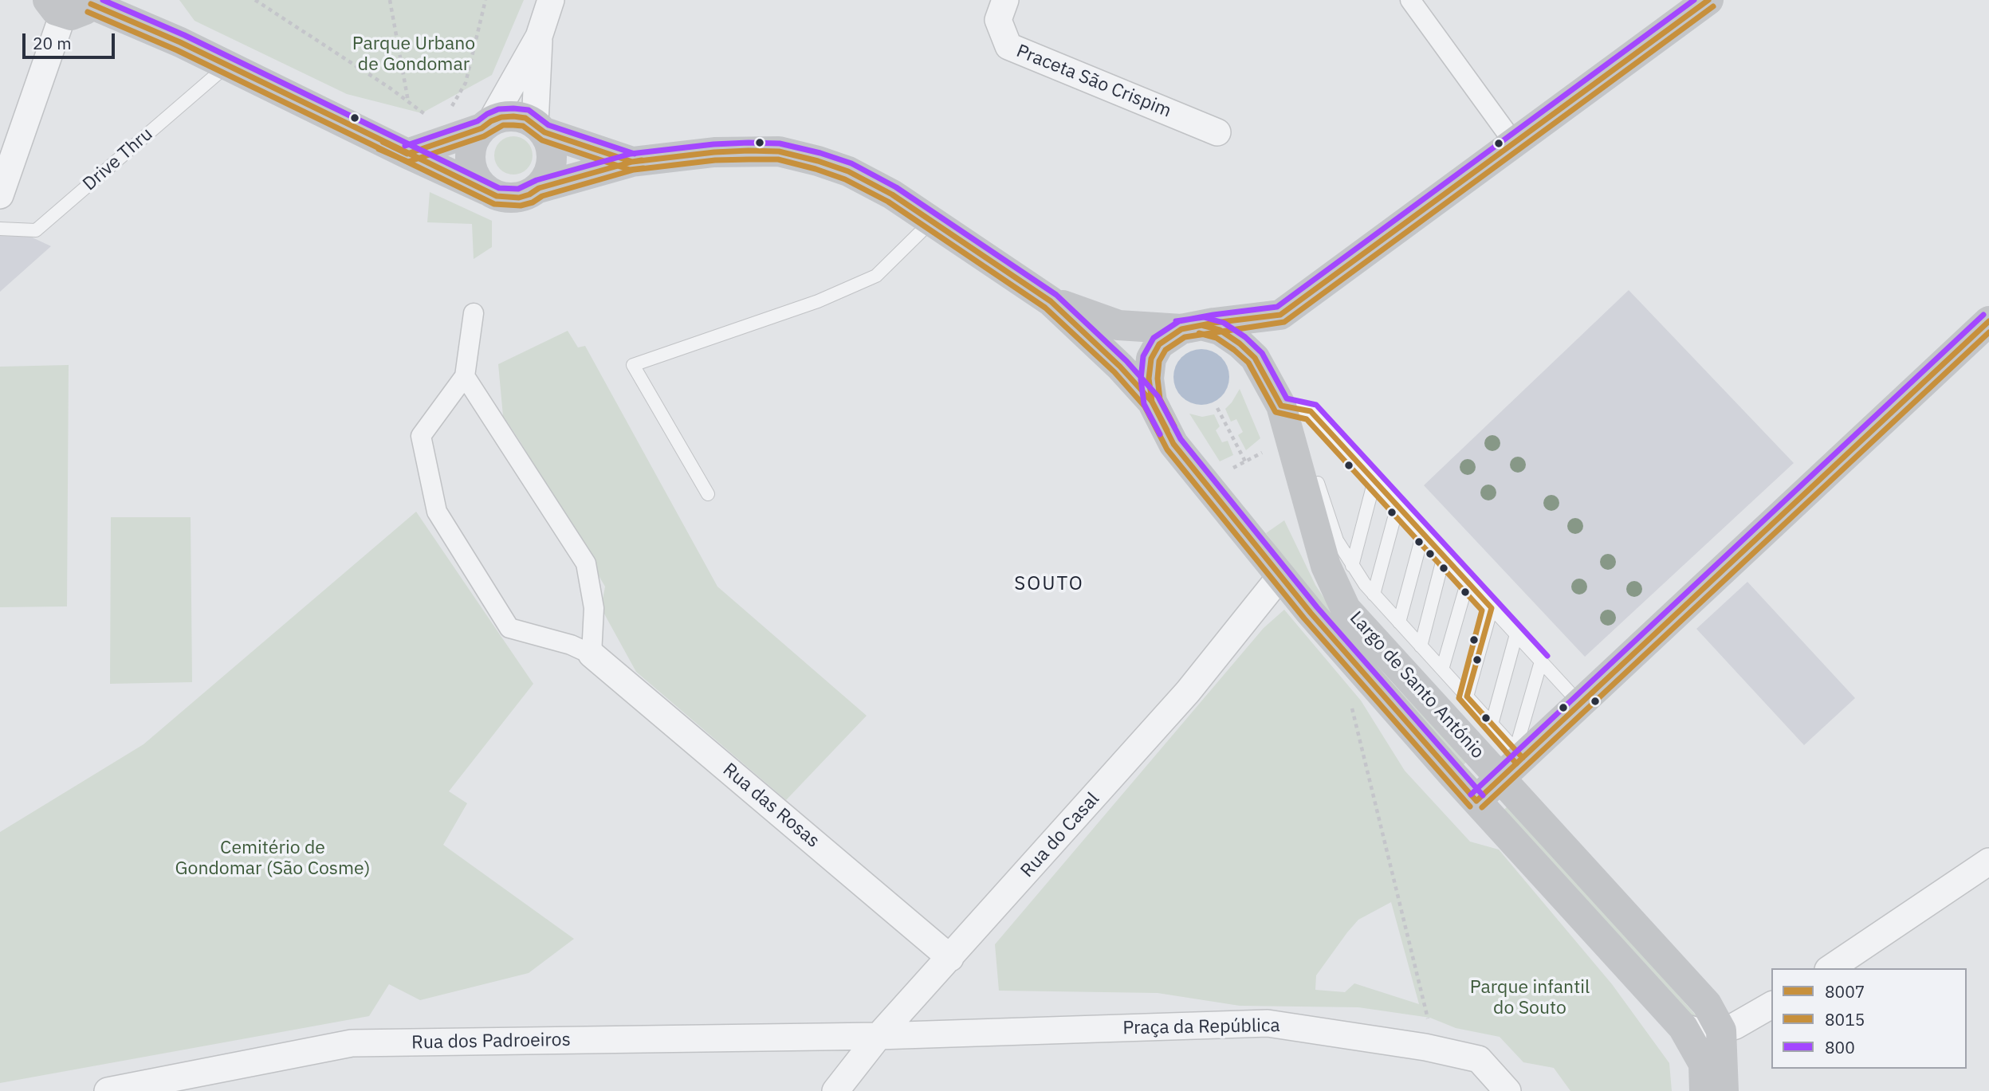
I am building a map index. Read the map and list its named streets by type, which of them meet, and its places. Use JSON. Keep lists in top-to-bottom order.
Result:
{
  "streets": {
    "main road": ["Largo de Santo António"],
    "street": [
      "Praceta São Crispim",
      "Rua das Rosas",
      "Rua do Casal",
      "Praça da República",
      "Rua dos Padroeiros"
    ],
    "lane": ["Drive Thru"]
  },
  "crossings": [
    ["Largo de Santo António", "Rua do Casal"],
    ["Rua das Rosas", "Rua do Casal"],
    ["Rua do Casal", "Praça da República"],
    ["Rua do Casal", "Rua dos Padroeiros"],
    ["Praça da República", "Rua dos Padroeiros"]
  ],
  "districts": ["SOUTO"],
  "parks": ["Parque Urbano de Gondomar", "Cemitério de Gondomar (São Cosme)", "Parque infantil do Souto"],
  "lines": ["transit line 8007", "transit line 800", "transit line 8015"],
  "legend": ["8007", "8015", "800"],
  "scale_bar": "20 m"
}
